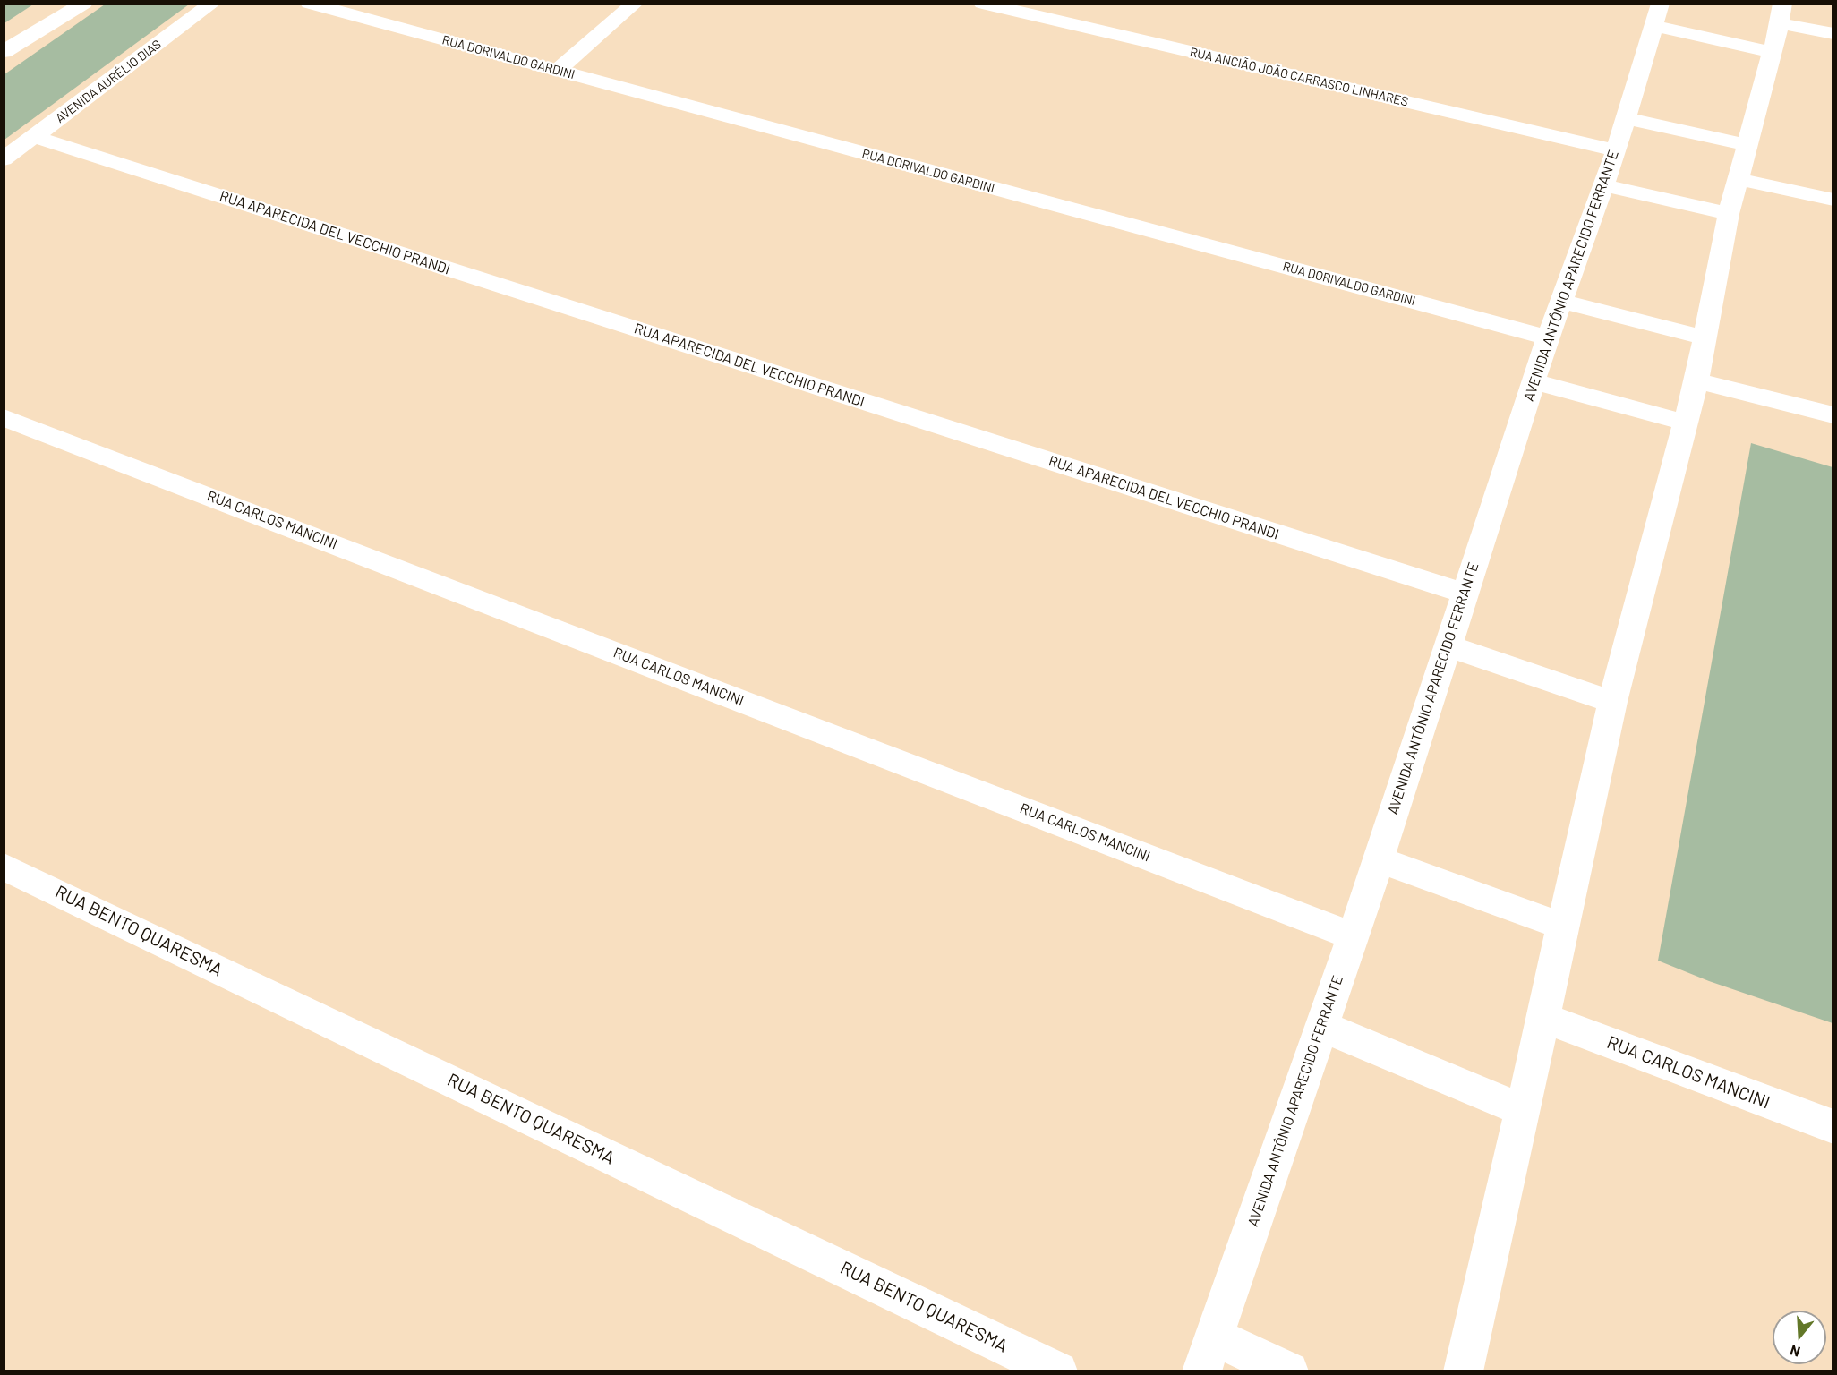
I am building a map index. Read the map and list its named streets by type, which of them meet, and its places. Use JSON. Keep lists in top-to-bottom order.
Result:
{
  "streets": {
    "main road": [
      "RUA DORIVALDO GARDINI",
      "RUA ANCIÃO JOÃO CARRASCO LINHARES",
      "AVENIDA AURÉLIO DIAS",
      "RUA APARECIDA DEL VECCHIO PRANDI",
      "AVENIDA ANTÔNIO APARECIDO FERRANTE",
      "RUA CARLOS MANCINI",
      "RUA BENTO QUARESMA"
    ]
  },
  "crossings": [
    ["RUA DORIVALDO GARDINI", "AVENIDA ANTÔNIO APARECIDO FERRANTE"],
    ["RUA ANCIÃO JOÃO CARRASCO LINHARES", "AVENIDA ANTÔNIO APARECIDO FERRANTE"],
    ["AVENIDA AURÉLIO DIAS", "RUA APARECIDA DEL VECCHIO PRANDI"],
    ["RUA APARECIDA DEL VECCHIO PRANDI", "AVENIDA ANTÔNIO APARECIDO FERRANTE"],
    ["AVENIDA ANTÔNIO APARECIDO FERRANTE", "RUA CARLOS MANCINI"]
  ],
  "north": "bottom"
}
